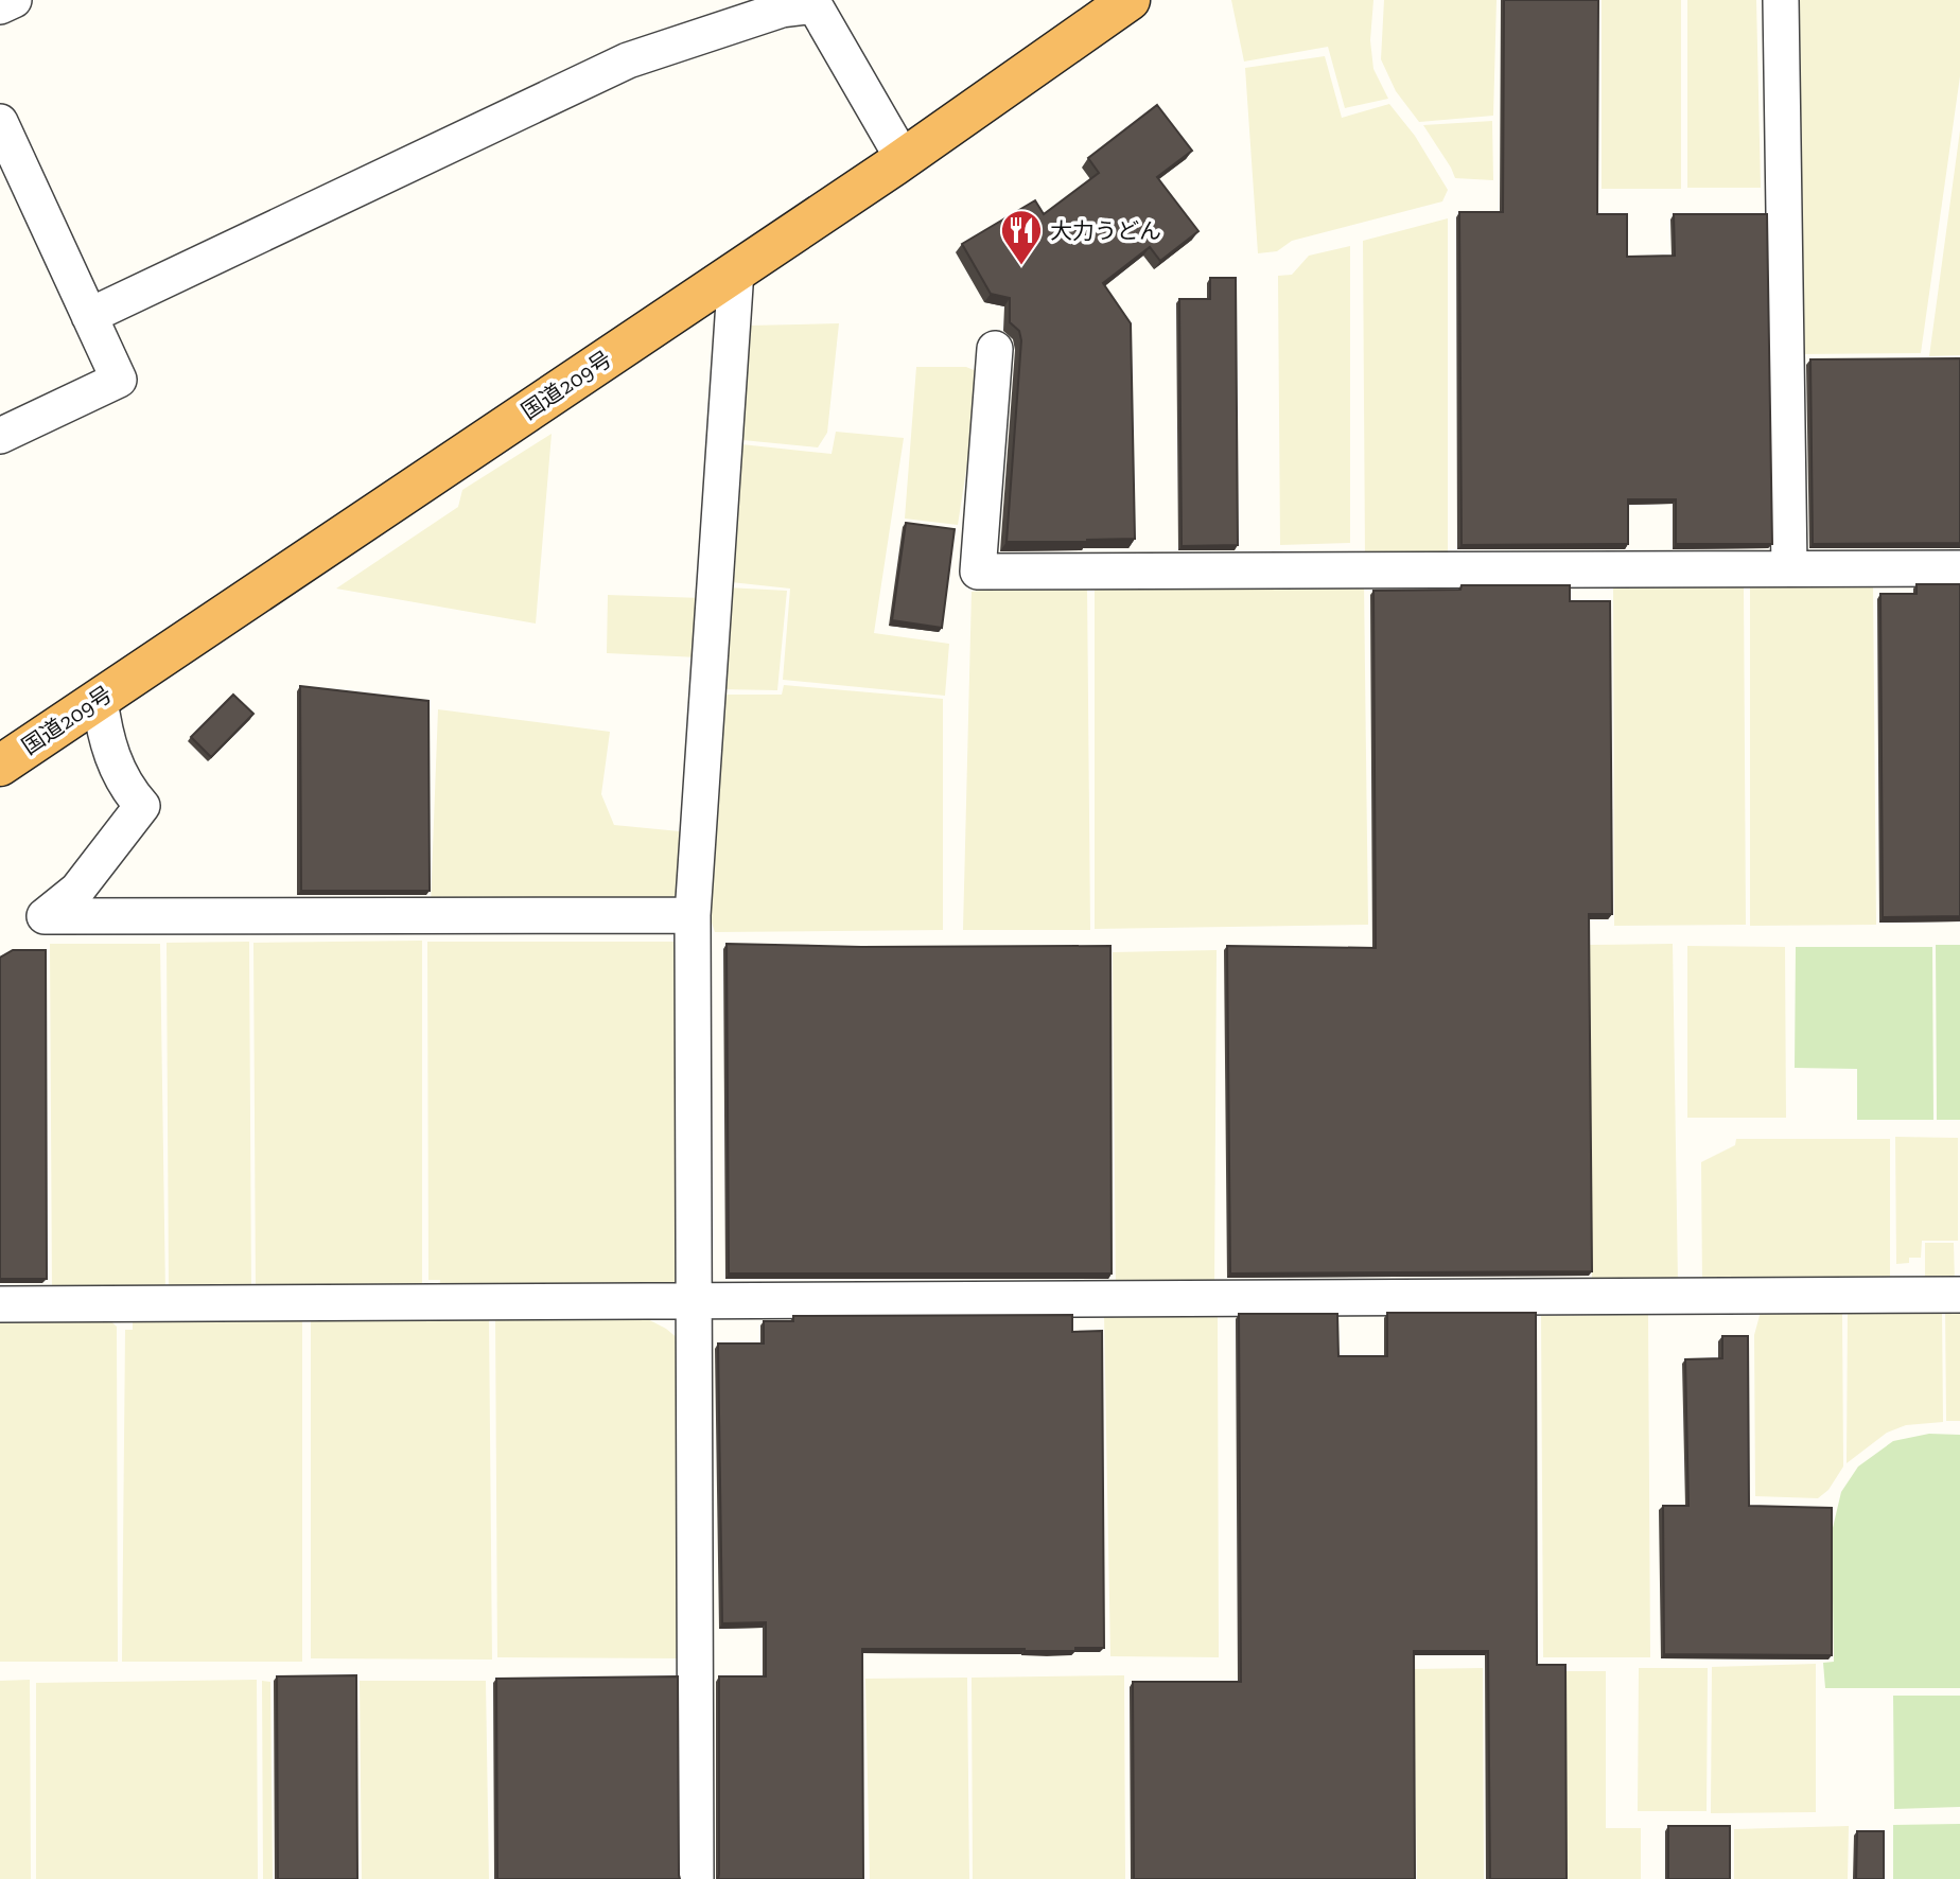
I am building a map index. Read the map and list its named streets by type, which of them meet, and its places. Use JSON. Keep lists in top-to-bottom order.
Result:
{
  "streets": {
    "highway": ["国道209号"]
  },
  "places": {
    "restaurant": ["大力うどん"]
  }
}
